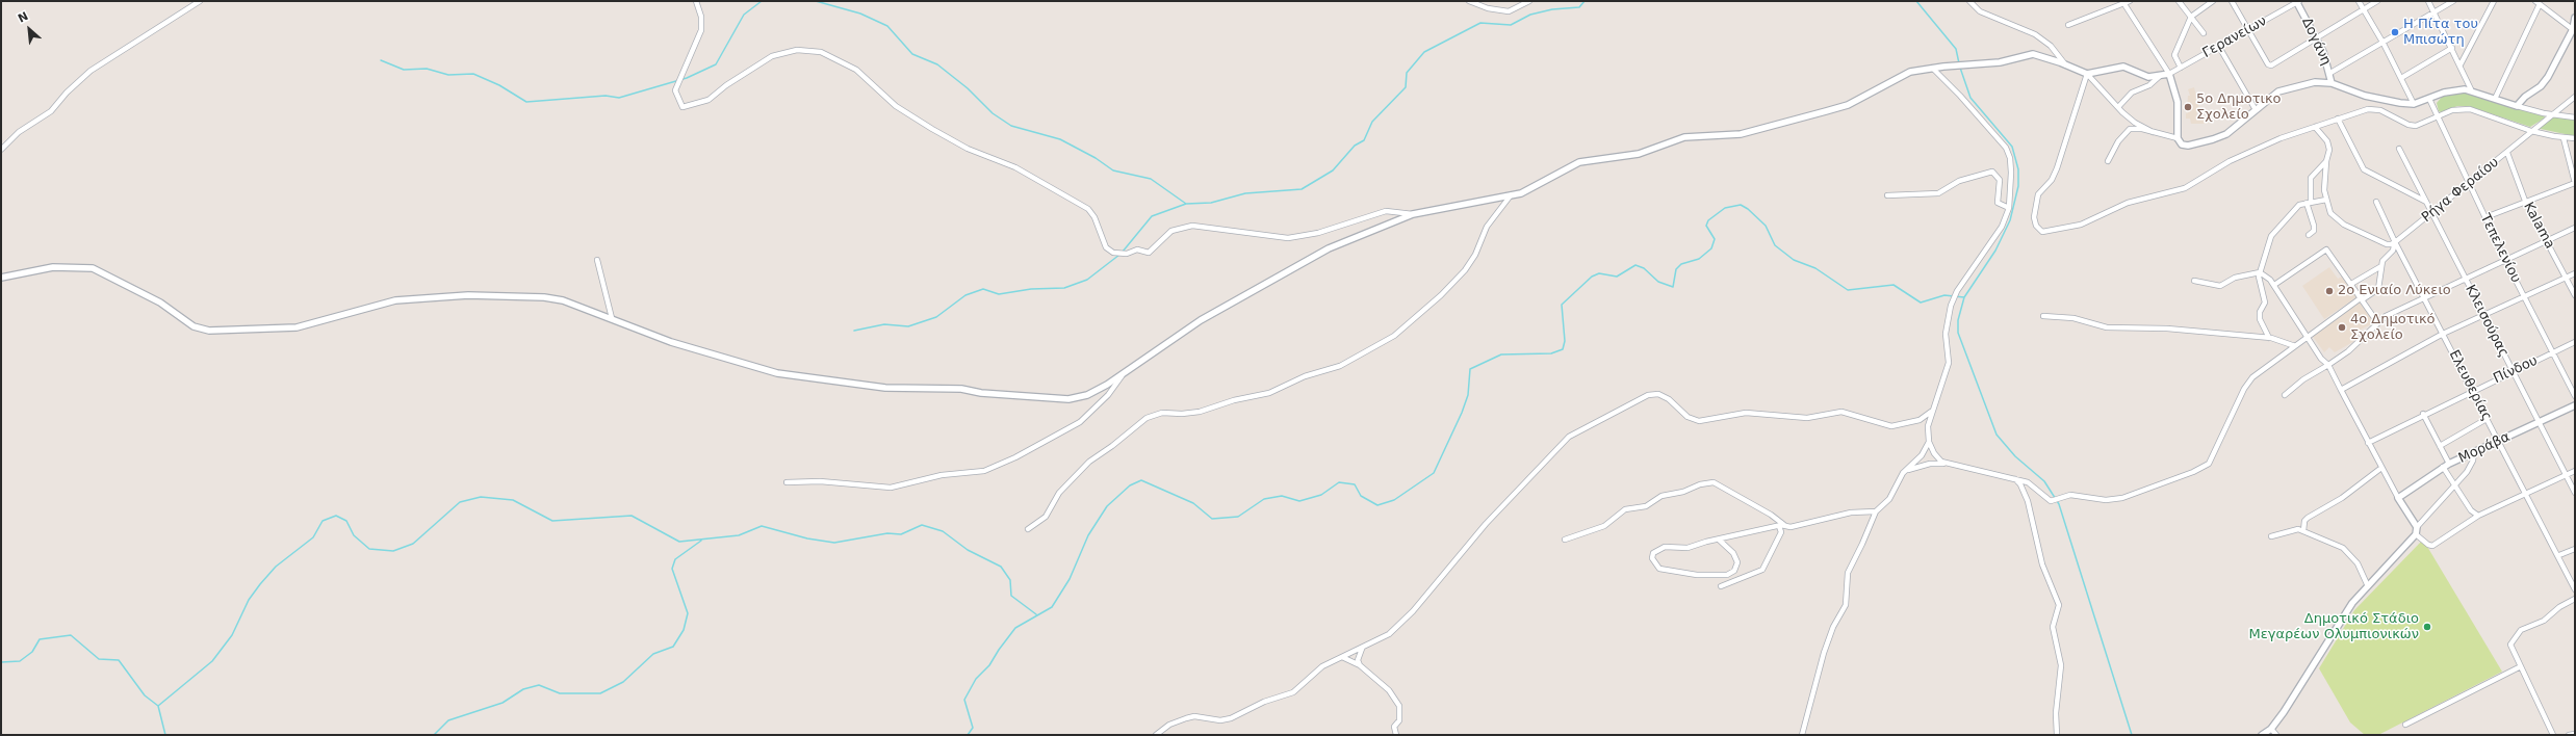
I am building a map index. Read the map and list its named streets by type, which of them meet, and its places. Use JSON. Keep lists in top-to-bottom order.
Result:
{
  "streets": {
    "street": [
      "Γερανείων",
      "Δογάνη",
      "Ρήγα Φεραίου",
      "Kalama",
      "Τεπελενίου",
      "Κλεισούρας",
      "Πίνδου",
      "Ελευθερίας",
      "Μοράβα"
    ]
  },
  "crossings": [
    ["Γερανείων", "Δογάνη"],
    ["Ρήγα Φεραίου", "Kalama"],
    ["Ρήγα Φεραίου", "Τεπελενίου"],
    ["Ρήγα Φεραίου", "Κλεισούρας"],
    ["Ρήγα Φεραίου", "Ελευθερίας"],
    ["Τεπελενίου", "Πίνδου"],
    ["Κλεισούρας", "Πίνδου"],
    ["Κλεισούρας", "Μοράβα"],
    ["Πίνδου", "Ελευθερίας"],
    ["Ελευθερίας", "Μοράβα"]
  ],
  "places": [
    "Η Πίτα του Μπισώτη",
    "5o Δημοτικο Σχολείο",
    "2ο Ενιαίο Λύκειο",
    "4ο Δημοτικό Σχολείο",
    "Δημοτικό Στάδιο Μεγαρέων Ολυμπιονικών"
  ],
  "north": "top left"
}
